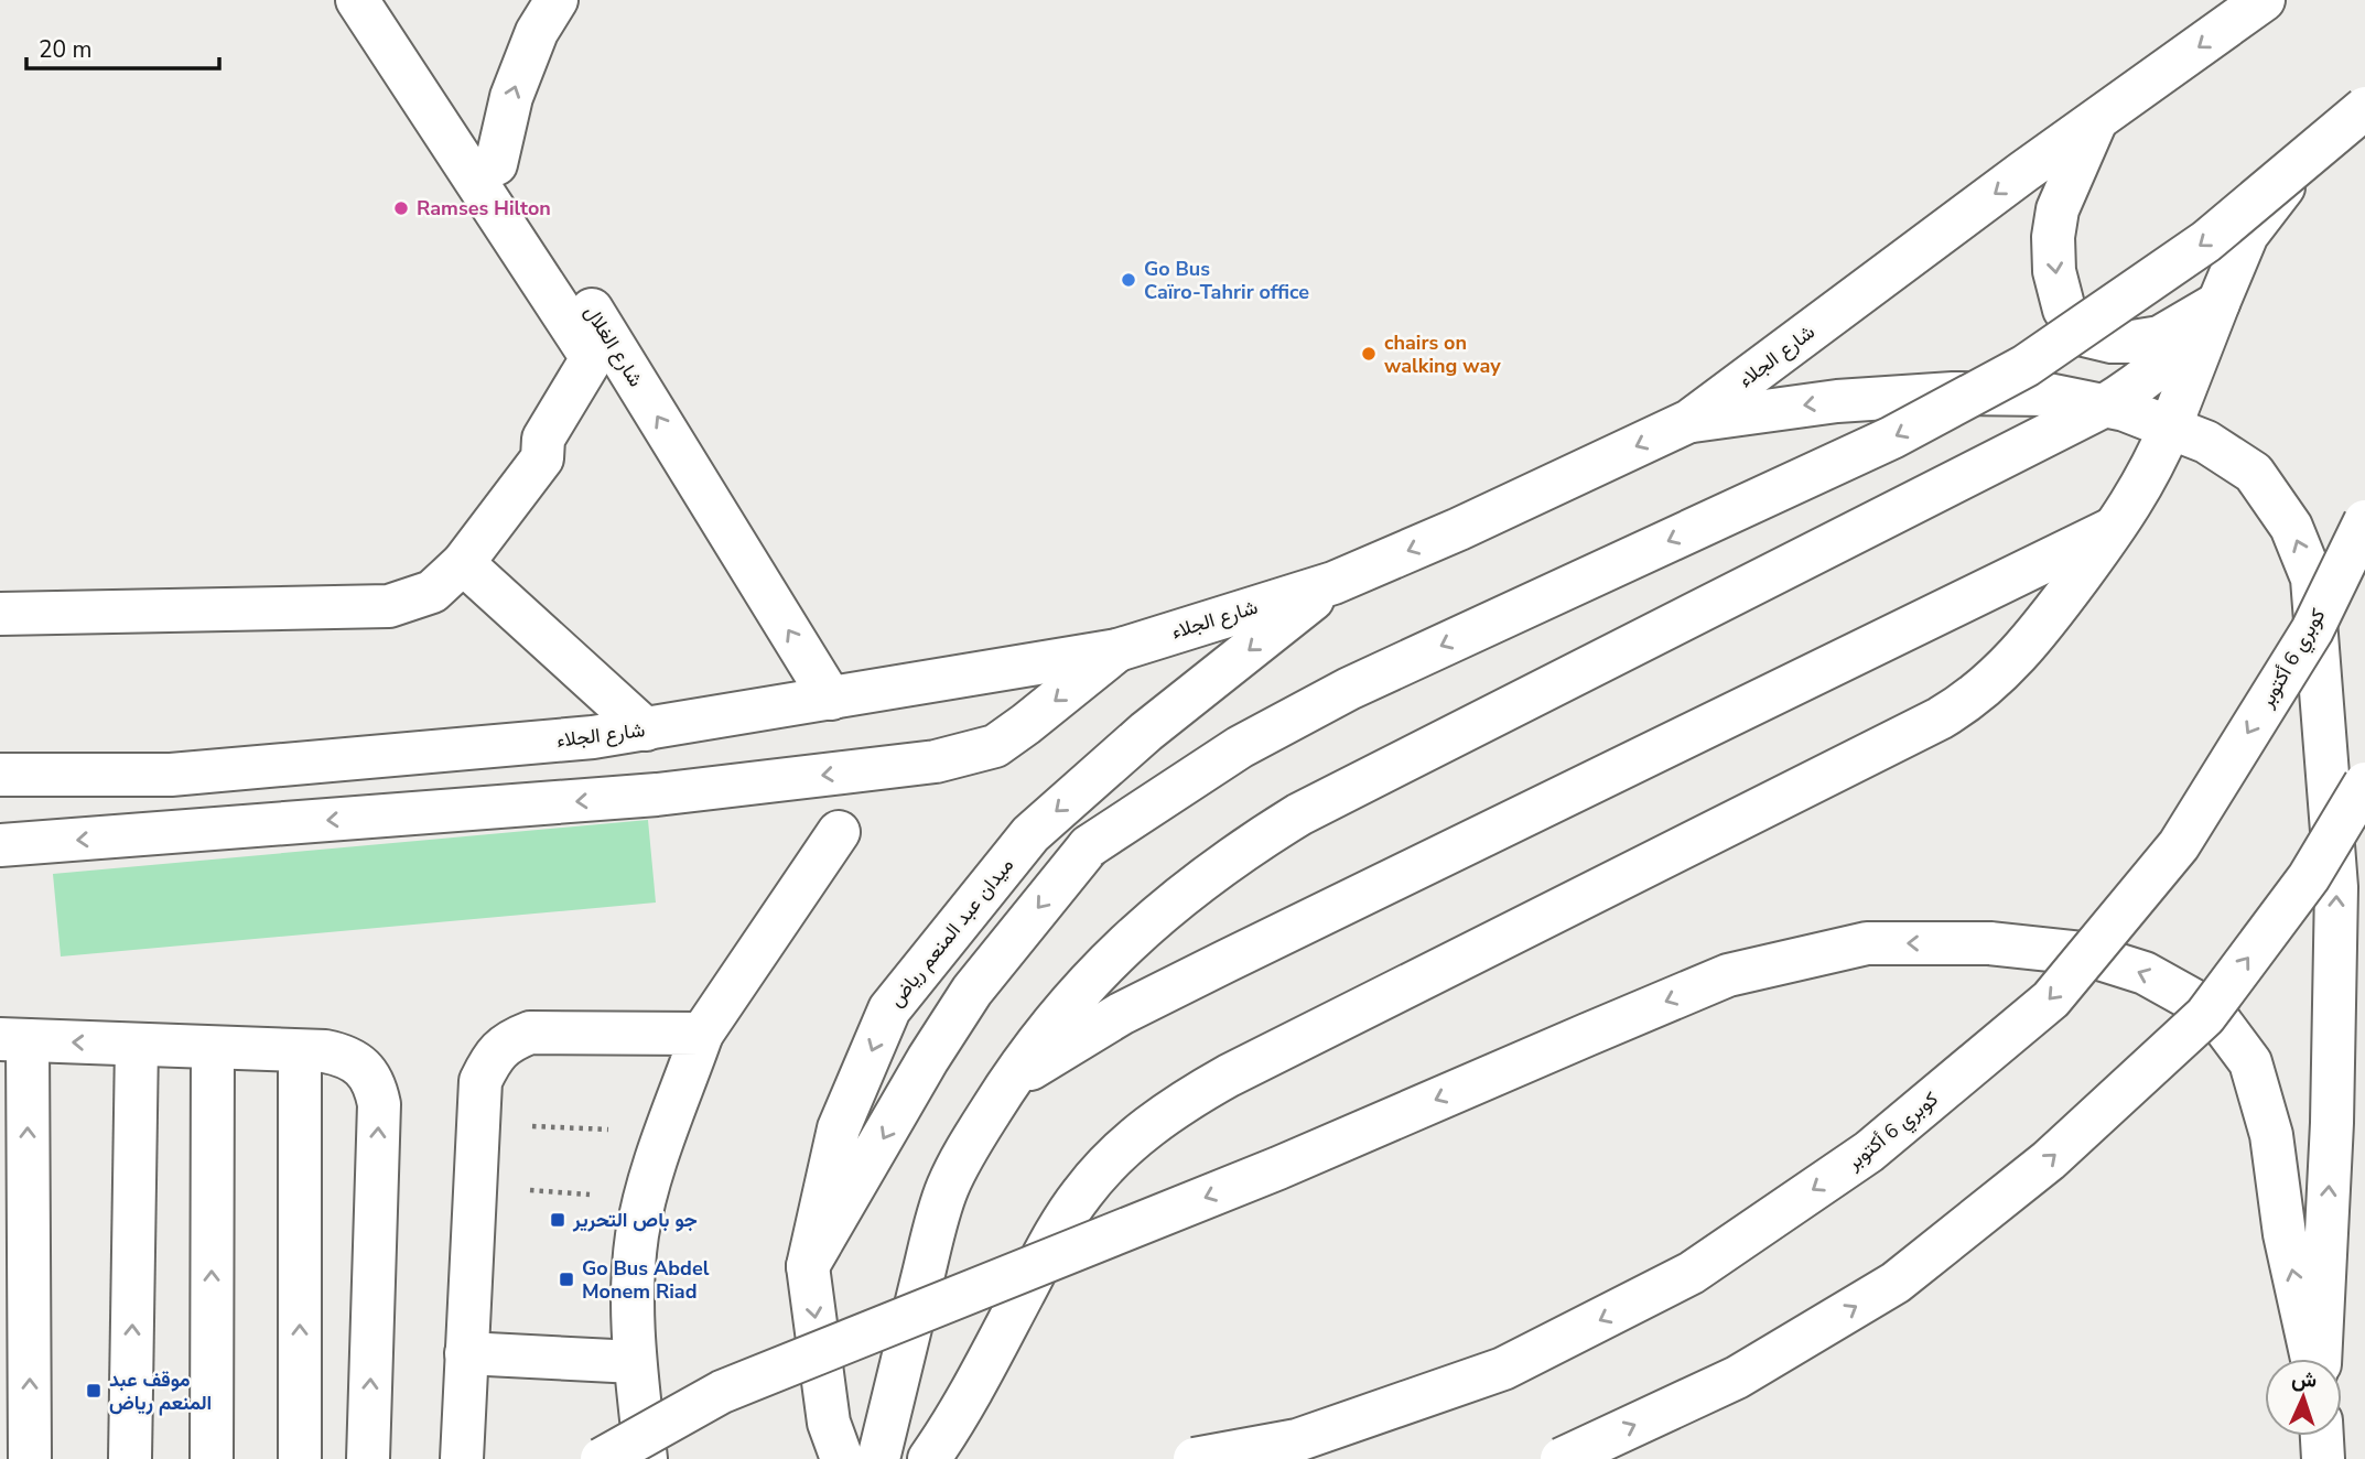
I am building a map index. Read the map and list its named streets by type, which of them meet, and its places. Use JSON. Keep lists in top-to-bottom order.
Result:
{
  "streets": {
    "main road": [
      "شارع الغلال",
      "شارع الجلاء",
      "كوبري 6 أكتوبر",
      "ميدان عبد المنعم رياض"
    ]
  },
  "crossings": [
    ["شارع الغلال", "شارع الجلاء"],
    ["شارع الجلاء", "ميدان عبد المنعم رياض"]
  ],
  "places": {
    "other": ["Ramses Hilton", "Go Bus Caïro-Tahrir office", "chairs on walking way"],
    "transit": ["جو باص التحرير", "Go Bus Abdel Monem Riad", "موقف عبد المنعم رياض"]
  },
  "scale_bar": "20 m",
  "north": "top"
}
